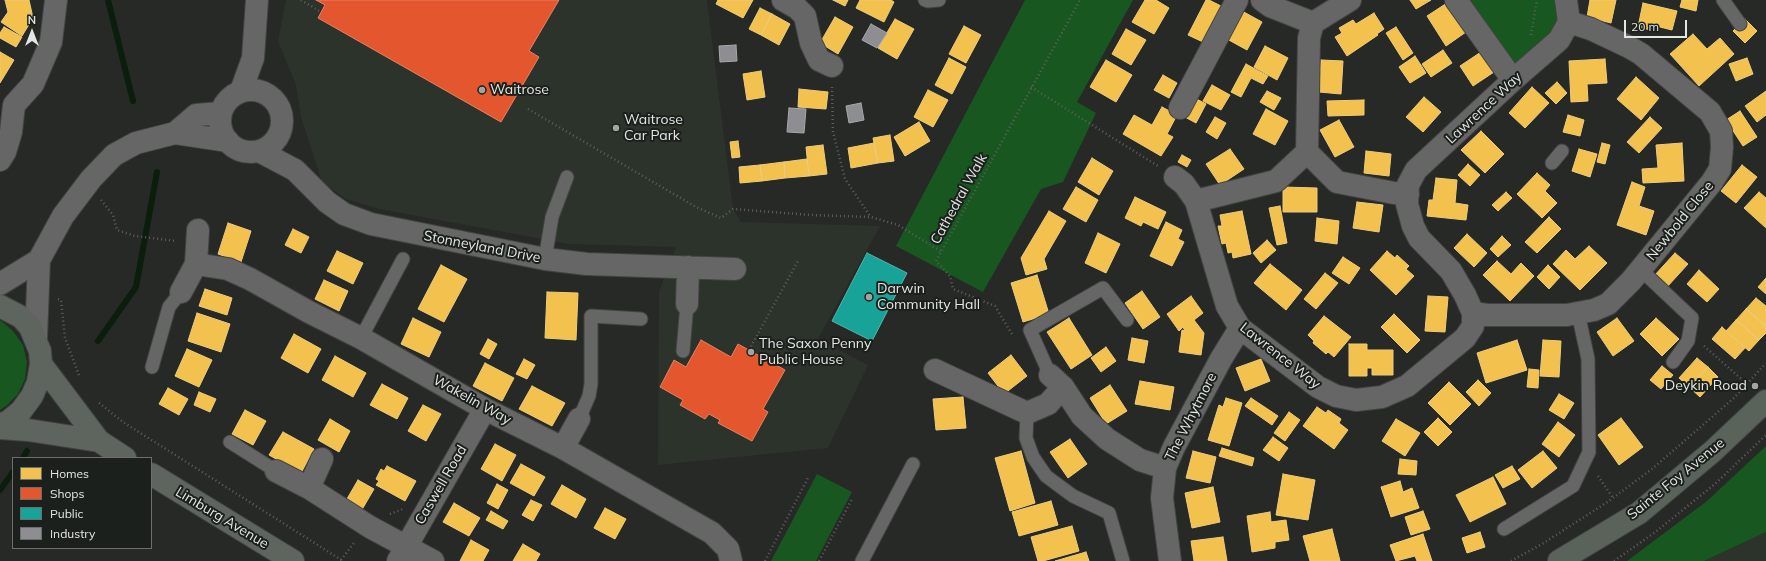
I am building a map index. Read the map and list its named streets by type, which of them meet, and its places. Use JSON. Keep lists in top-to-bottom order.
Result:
{
  "streets": {
    "highway": ["Sainte Foy Avenue"],
    "main road": ["Limburg Avenue"],
    "street": [
      "Lawrence Way",
      "Newbold Close",
      "Stonneyland Drive",
      "Wakelin Way",
      "The Whytmore",
      "Caswell Road"
    ],
    "path": ["Cathedral Walk"]
  },
  "crossings": [
    ["Lawrence Way", "Newbold Close"],
    ["Lawrence Way", "The Whytmore"],
    ["Wakelin Way", "Caswell Road"]
  ],
  "places": [
    "Waitrose",
    "Waitrose Car Park",
    "Darwin Community Hall",
    "The Saxon Penny Public House",
    "Deykin Road"
  ],
  "legend": [
    "Homes",
    "Shops",
    "Public",
    "Industry"
  ],
  "scale_bar": "20 m",
  "north": "top"
}
